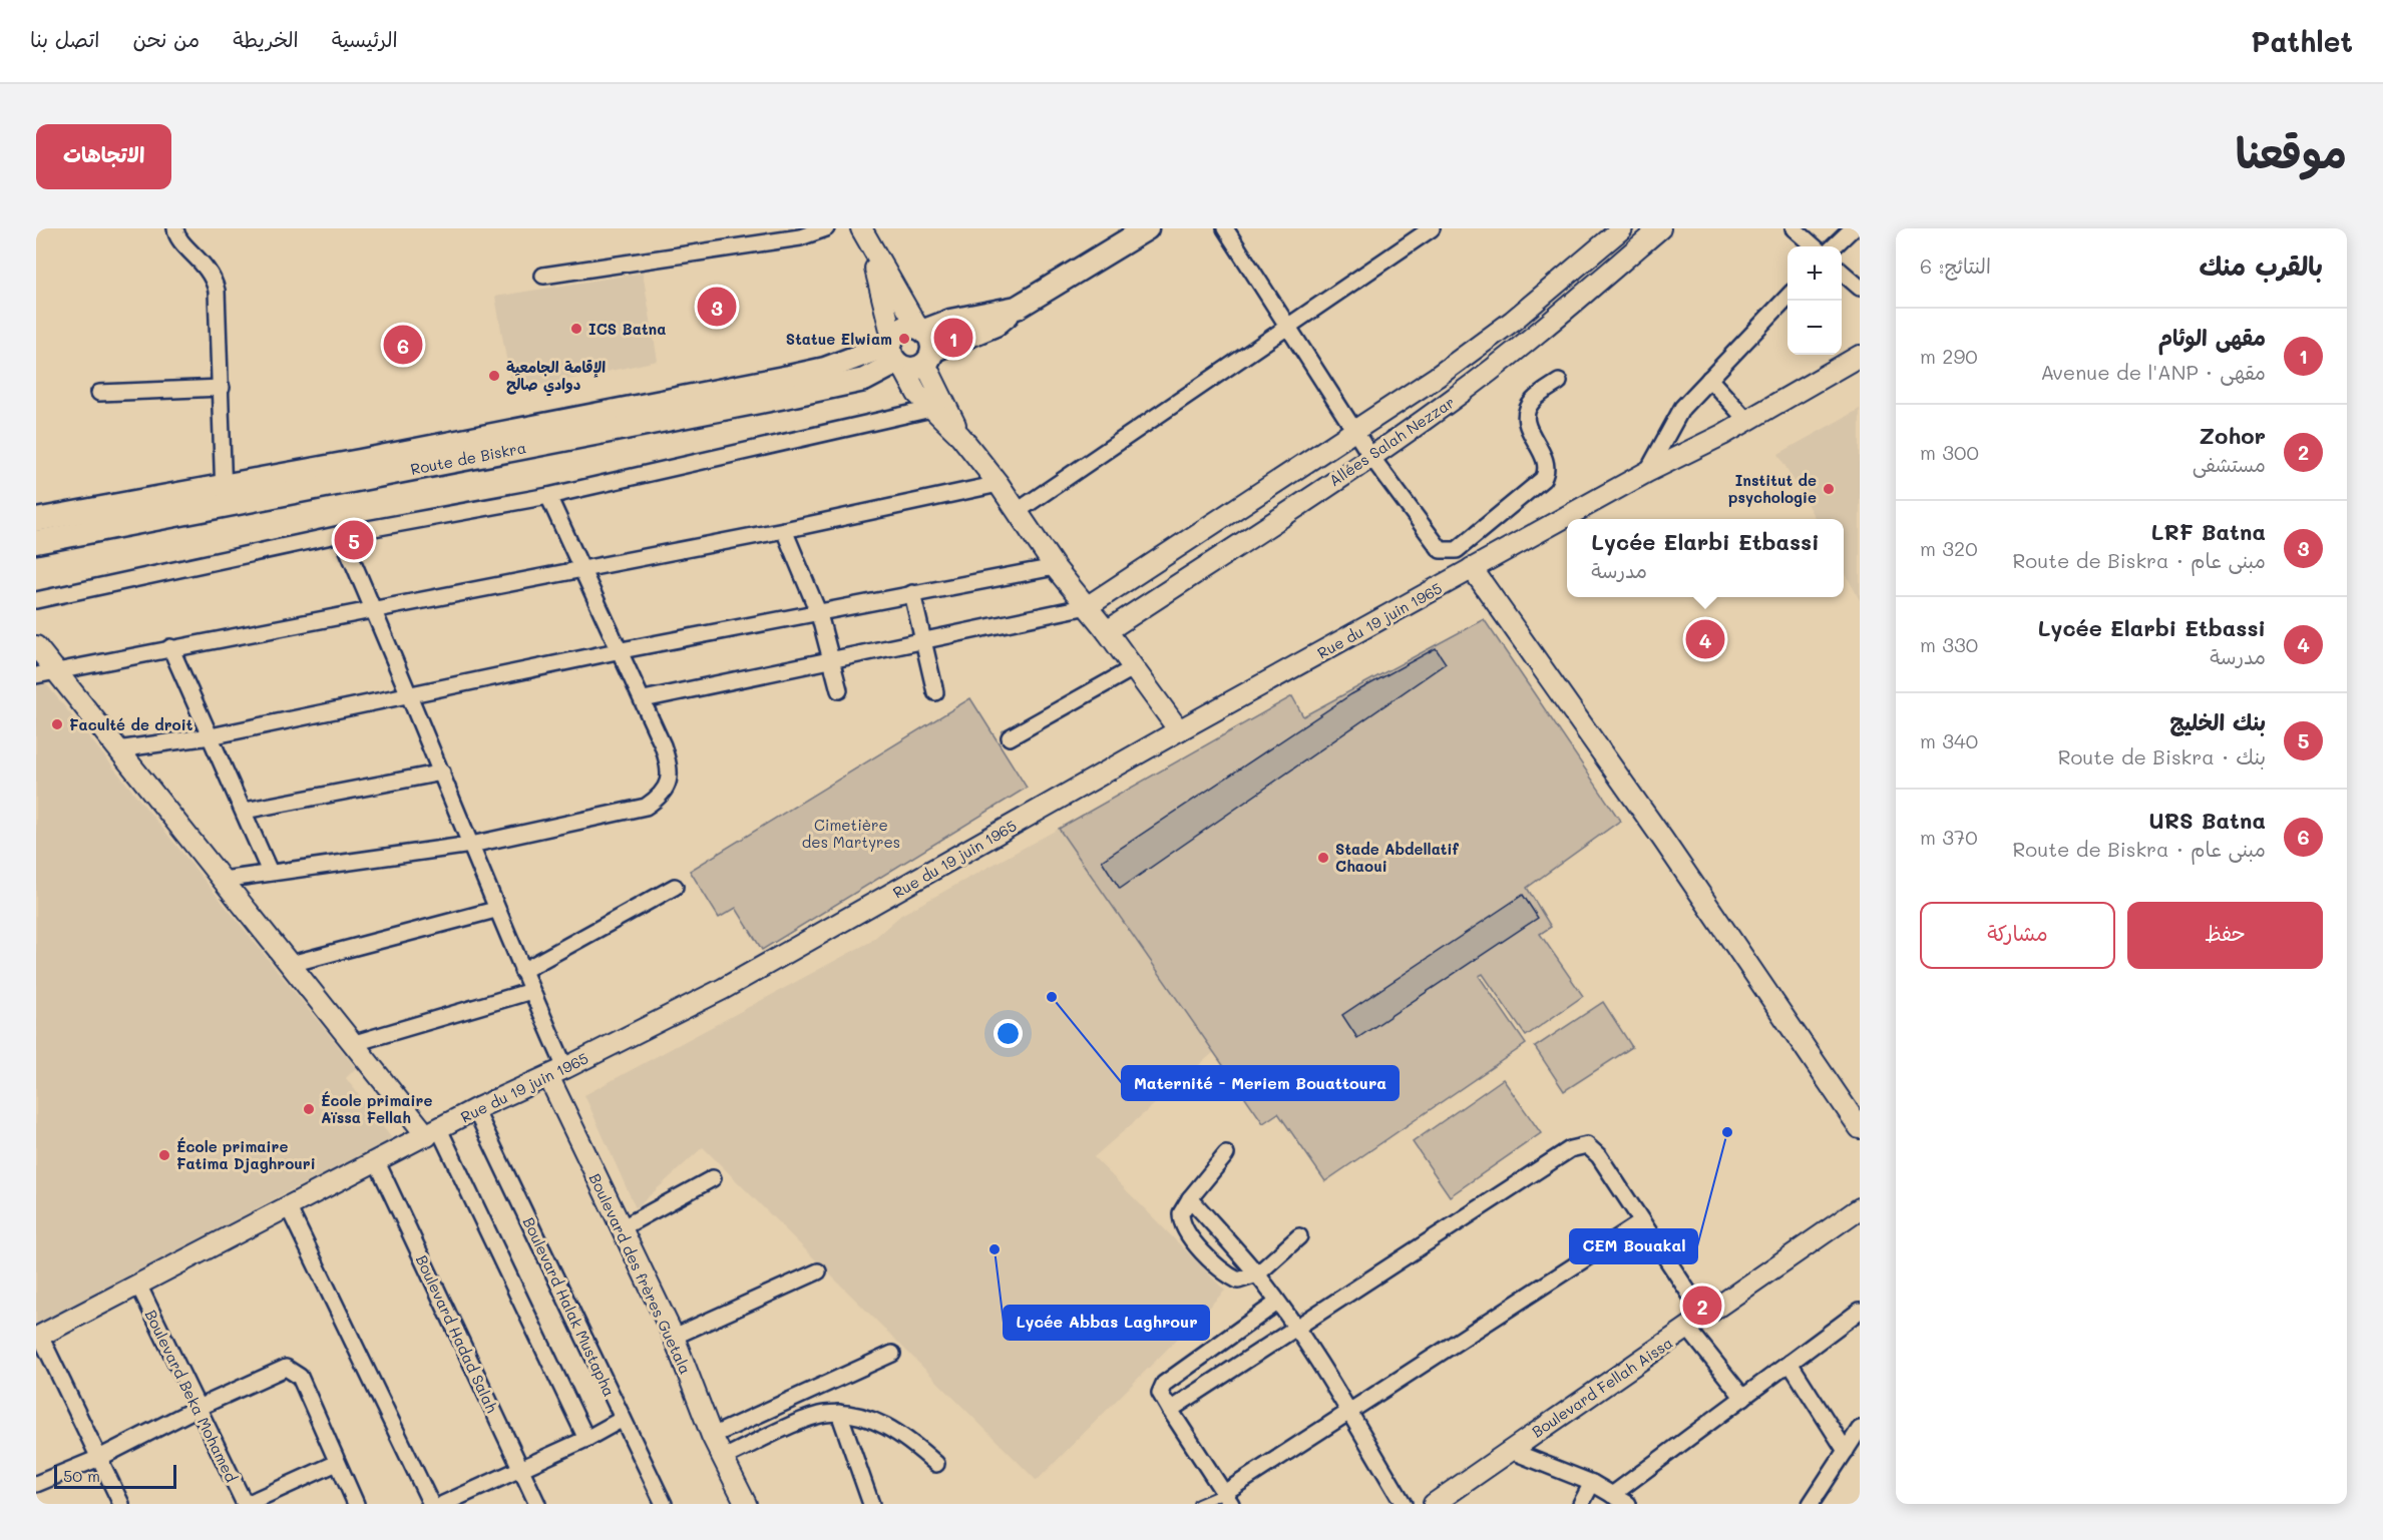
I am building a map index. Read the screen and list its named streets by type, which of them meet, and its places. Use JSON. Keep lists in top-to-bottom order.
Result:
{
  "streets": {
    "main road": ["Route de Biskra"],
    "street": [
      "Allées Salah Nezzar",
      "Rue du 19 juin 1965",
      "Boulevard des frères Guetala",
      "Boulevard Halak Mustapha",
      "Boulevard Hadad Salah",
      "Boulevard Fellah Aissa",
      "Boulevard Beka Mohamed"
    ]
  },
  "crossings": [
    ["Rue du 19 juin 1965", "Boulevard des frères Guetala"],
    ["Rue du 19 juin 1965", "Boulevard Halak Mustapha"],
    ["Rue du 19 juin 1965", "Boulevard Hadad Salah"],
    ["Rue du 19 juin 1965", "Boulevard Beka Mohamed"]
  ],
  "parks": ["Cimetière des Martyres"],
  "places": [
    "ICS Batna",
    "Statue Elwiam",
    "الإقامة الجامعية دوادي صالح",
    "Institut de psychologie",
    "Faculté de droit",
    "Stade Abdellatif Chaoui",
    "Maternité - Meriem Bouattoura",
    "École primaire Aïssa Fellah",
    "CEM Bouakal",
    "École primaire Fatima Djaghrouri",
    "Lycée Abbas Laghrour"
  ],
  "scale_bar": "50 m",
  "page": {
    "header": "Pathlet",
    "nav": [
      "الرئيسية",
      "الخريطة",
      "من نحن",
      "اتصل بنا"
    ],
    "title": "موقعنا",
    "buttons": [
      "الاتجاهات",
      ["حفظ", "مشاركة"]
    ],
    "heading": ["بالقرب منك", "النتائج: 6"],
    "map_buttons": ["+", "−"],
    "pins": [
      "3",
      "1",
      "6",
      "5",
      "4",
      "2"
    ],
    "list": [
      {
        "mark": "1",
        "name": "مقهى الوئام",
        "note": "مقهى · Avenue de l'ANP",
        "value": "290 m"
      },
      {
        "mark": "2",
        "name": "Zohor",
        "note": "مستشفى",
        "value": "300 m"
      },
      {
        "mark": "3",
        "name": "LRF Batna",
        "note": "مبنى عام · Route de Biskra",
        "value": "320 m"
      },
      {
        "mark": "4",
        "name": "Lycée Elarbi Etbassi",
        "note": "مدرسة",
        "value": "330 m"
      },
      {
        "mark": "5",
        "name": "بنك الخليج",
        "note": "بنك · Route de Biskra",
        "value": "340 m"
      },
      {
        "mark": "6",
        "name": "URS Batna",
        "note": "مبنى عام · Route de Biskra",
        "value": "370 m"
      }
    ],
    "popup": ["Lycée Elarbi Etbassi", "مدرسة"],
    "scale": "50 m"
  }
}
